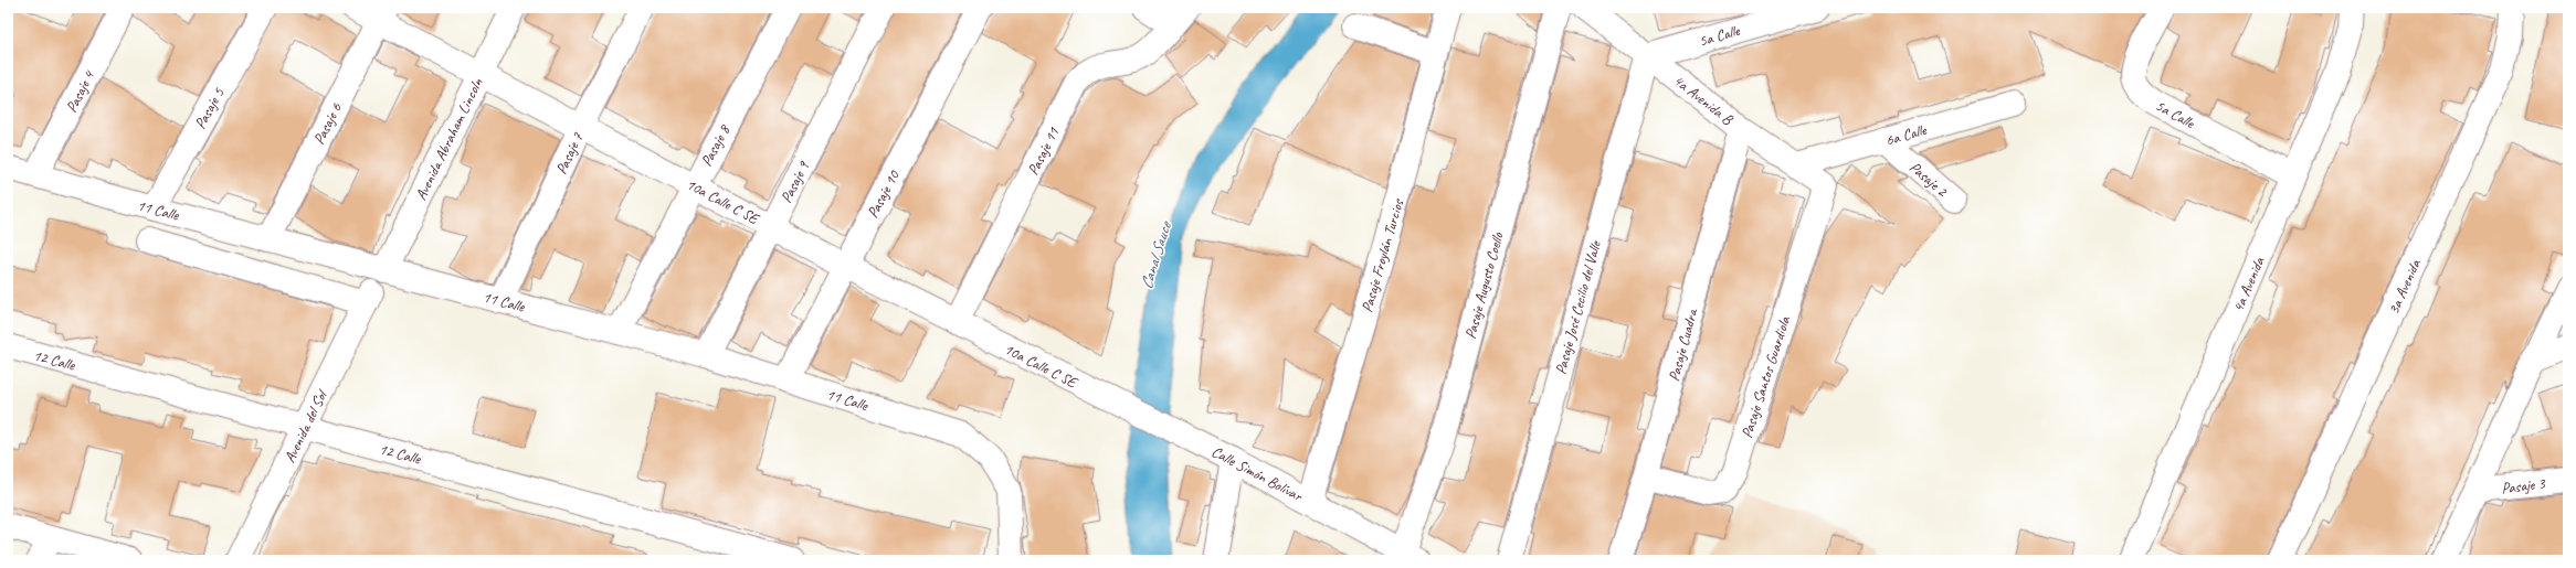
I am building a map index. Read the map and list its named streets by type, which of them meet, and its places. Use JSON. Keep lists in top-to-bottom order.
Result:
{
  "streets": {
    "street": [
      "5a Calle",
      "Pasaje 4",
      "4a Avenida B",
      "Pasaje 5",
      "Pasaje 6",
      "6a Calle",
      "Avenida Abraham Lincoln",
      "Pasaje 8",
      "Pasaje 11",
      "Pasaje 7",
      "Pasaje 2",
      "Pasaje 9",
      "Pasaje 10",
      "10a Calle C SE",
      "11 Calle",
      "Pasaje Froylán Turcios",
      "4a Avenida",
      "Pasaje Augusto Coello",
      "3a Avenida",
      "Pasaje José Cecilio del Valle",
      "Pasaje Cuadra",
      "12 Calle",
      "Pasaje Santos Guardiola",
      "Avenida del Sol",
      "Calle Simón Bolívar",
      "Pasaje 3"
    ]
  },
  "crossings": [
    ["5a Calle", "4a Avenida B"],
    ["5a Calle", "4a Avenida"],
    ["5a Calle", "Pasaje José Cecilio del Valle"],
    ["Pasaje 4", "11 Calle"],
    ["4a Avenida B", "6a Calle"],
    ["4a Avenida B", "Pasaje José Cecilio del Valle"],
    ["4a Avenida B", "Pasaje Cuadra"],
    ["4a Avenida B", "Pasaje Santos Guardiola"],
    ["Pasaje 5", "11 Calle"],
    ["Pasaje 6", "10a Calle C SE"],
    ["Pasaje 6", "11 Calle"],
    ["6a Calle", "Pasaje 2"],
    ["Avenida Abraham Lincoln", "10a Calle C SE"],
    ["Avenida Abraham Lincoln", "11 Calle"],
    ["Pasaje 8", "10a Calle C SE"],
    ["Pasaje 8", "11 Calle"],
    ["Pasaje 11", "10a Calle C SE"],
    ["Pasaje 7", "10a Calle C SE"],
    ["Pasaje 7", "11 Calle"],
    ["Pasaje 9", "10a Calle C SE"],
    ["Pasaje 9", "11 Calle"],
    ["Pasaje 10", "10a Calle C SE"],
    ["Pasaje 10", "11 Calle"],
    ["10a Calle C SE", "Calle Simón Bolívar"],
    ["Pasaje Froylán Turcios", "Calle Simón Bolívar"],
    ["Pasaje Augusto Coello", "Calle Simón Bolívar"],
    ["Pasaje Cuadra", "Pasaje Santos Guardiola"],
    ["12 Calle", "Avenida del Sol"]
  ],
  "water": ["Canal Sauce"]
}
